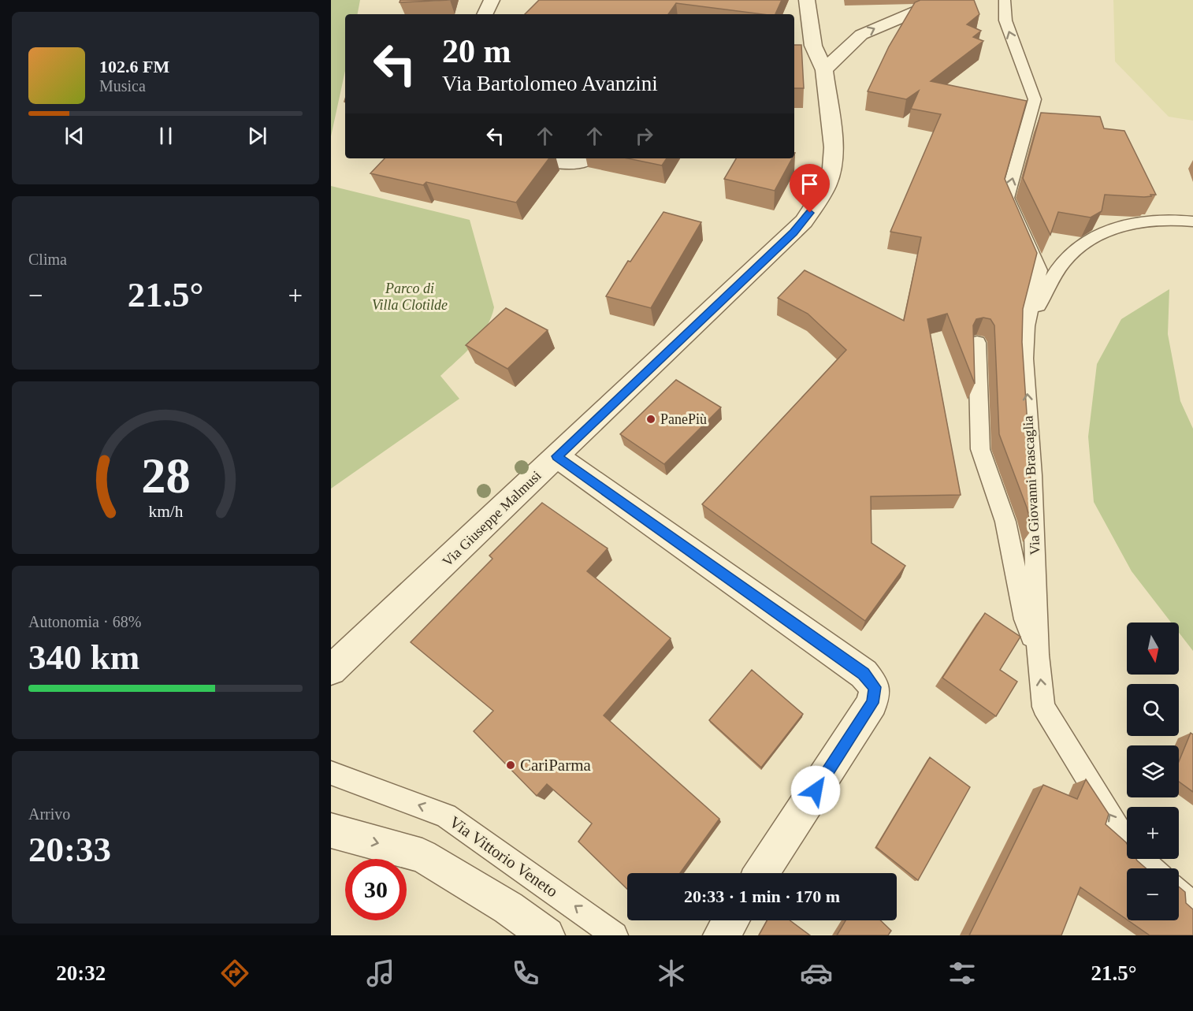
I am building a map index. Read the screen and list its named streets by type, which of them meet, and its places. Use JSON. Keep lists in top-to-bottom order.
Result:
{
  "streets": {
    "street": ["Via Giuseppe Malmusi"],
    "lane": ["Via Giovanni Brascaglia", "Via Vittorio Veneto"]
  },
  "one_way": ["Via Vittorio Veneto"],
  "parks": ["Parco di Villa Clotilde"],
  "places": ["PanePiù", "CariParma"],
  "north": "bottom",
  "page": {
    "turn": ["20 m", "Via Bartolomeo Avanzini"],
    "song": ["102.6 FM", "Musica"],
    "tile": [
      "Clima",
      ["Autonomia · 68%", "340 km"],
      ["Arrivo", "20:33"]
    ],
    "heat": ["−", "21.5°", "+"],
    "map_buttons": ["+", "−"],
    "limit": "30",
    "trip": "20:33 · 1 min · 170 m",
    "tabs": ["20:32", "21.5°"],
    "gauge": ["28", "km/h"]
  }
}
